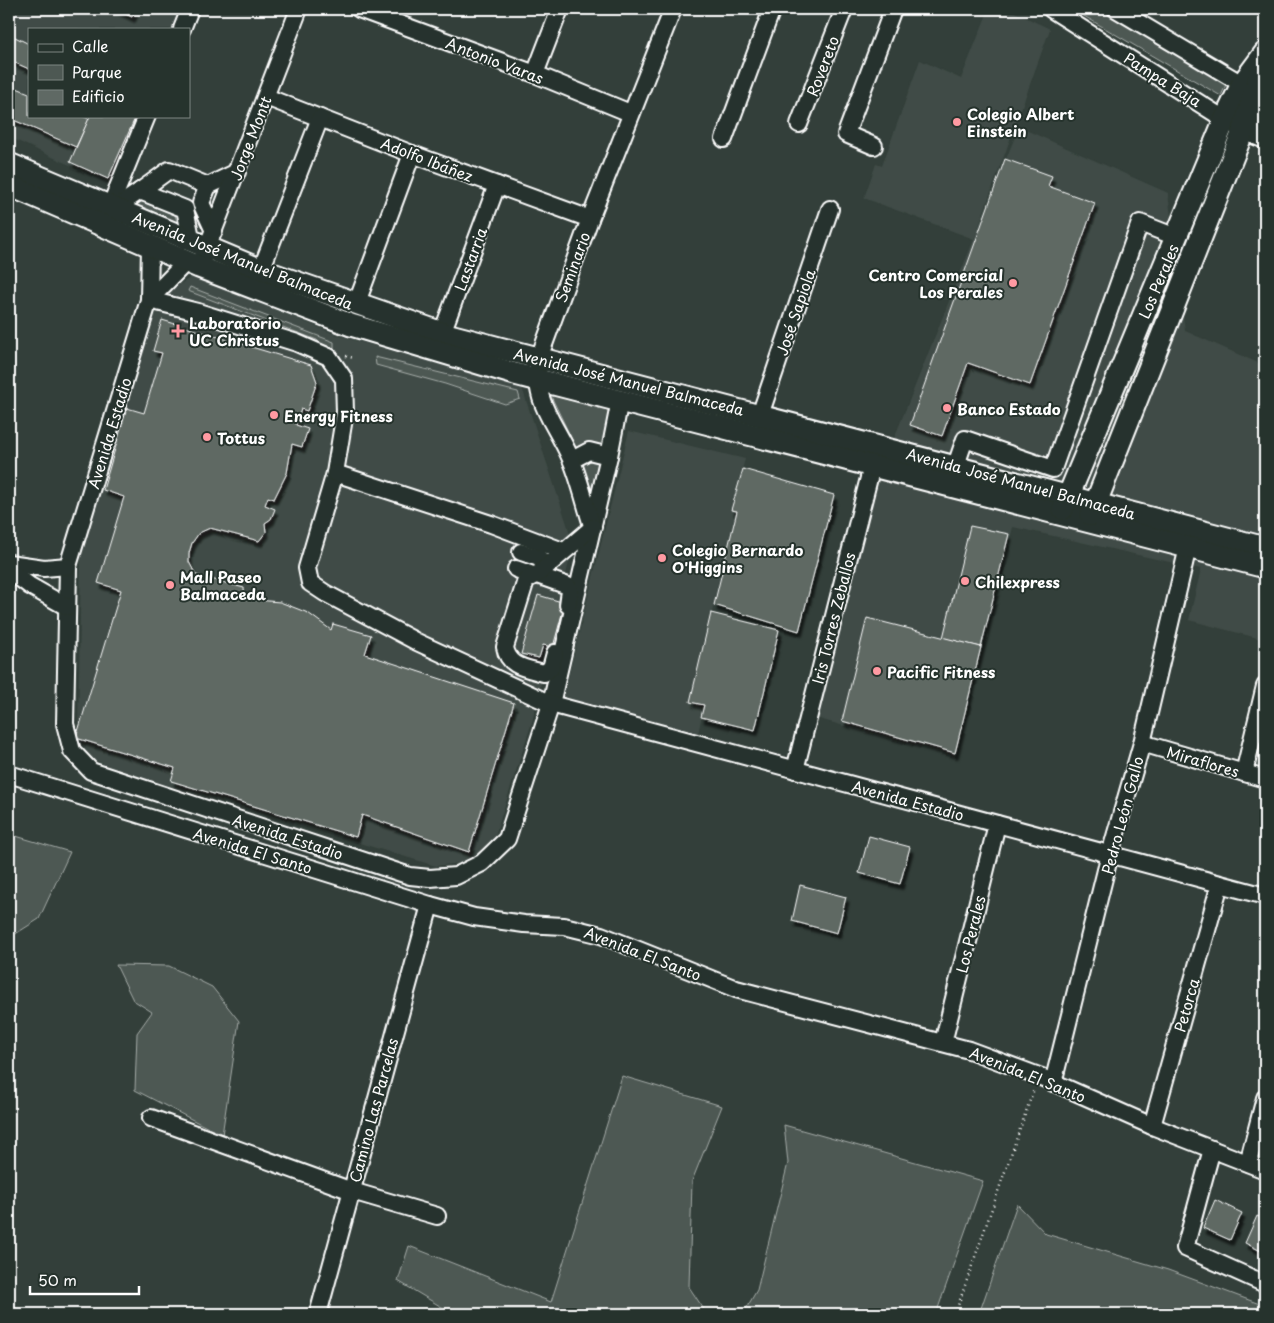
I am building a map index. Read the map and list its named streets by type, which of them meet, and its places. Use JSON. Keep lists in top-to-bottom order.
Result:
{
  "streets": {
    "main road": ["Avenida José Manuel Balmaceda", "Los Perales"],
    "street": [
      "Antonio Varas",
      "Rovereto",
      "Pampa Baja",
      "Jorge Montt",
      "Adolfo Ibáñez",
      "Lastarria",
      "Seminario",
      "José Sapiola",
      "Avenida Estadio",
      "Iris Torres Zeballos",
      "Miraflores",
      "Pedro León Gallo",
      "Avenida El Santo",
      "Petorca",
      "Camino Las Parcelas"
    ]
  },
  "crossings": [
    ["Antonio Varas", "Seminario"],
    ["Pampa Baja", "Los Perales"],
    ["Jorge Montt", "Adolfo Ibáñez"],
    ["Jorge Montt", "Avenida José Manuel Balmaceda"],
    ["Jorge Montt", "Avenida Estadio"],
    ["Adolfo Ibáñez", "Lastarria"],
    ["Adolfo Ibáñez", "Seminario"],
    ["Lastarria", "Avenida José Manuel Balmaceda"],
    ["Avenida José Manuel Balmaceda", "Seminario"],
    ["Avenida José Manuel Balmaceda", "Los Perales"],
    ["Avenida José Manuel Balmaceda", "José Sapiola"],
    ["Avenida José Manuel Balmaceda", "Avenida Estadio"],
    ["Avenida José Manuel Balmaceda", "Iris Torres Zeballos"],
    ["Avenida José Manuel Balmaceda", "Pedro León Gallo"],
    ["Los Perales", "Avenida Estadio"],
    ["Los Perales", "Avenida El Santo"],
    ["Avenida Estadio", "Iris Torres Zeballos"],
    ["Avenida Estadio", "Pedro León Gallo"],
    ["Avenida Estadio", "Petorca"],
    ["Miraflores", "Pedro León Gallo"],
    ["Pedro León Gallo", "Avenida El Santo"],
    ["Avenida El Santo", "Petorca"],
    ["Avenida El Santo", "Camino Las Parcelas"]
  ],
  "places": {
    "other": [
      "Colegio Albert Einstein",
      "Centro Comercial Los Perales",
      "Banco Estado",
      "Energy Fitness",
      "Tottus",
      "Colegio Bernardo O'Higgins",
      "Chilexpress",
      "Mall Paseo Balmaceda",
      "Pacific Fitness"
    ],
    "health": ["Laboratorio UC Christus"]
  },
  "legend": ["Calle", "Parque", "Edificio"],
  "scale_bar": "50 m"
}
